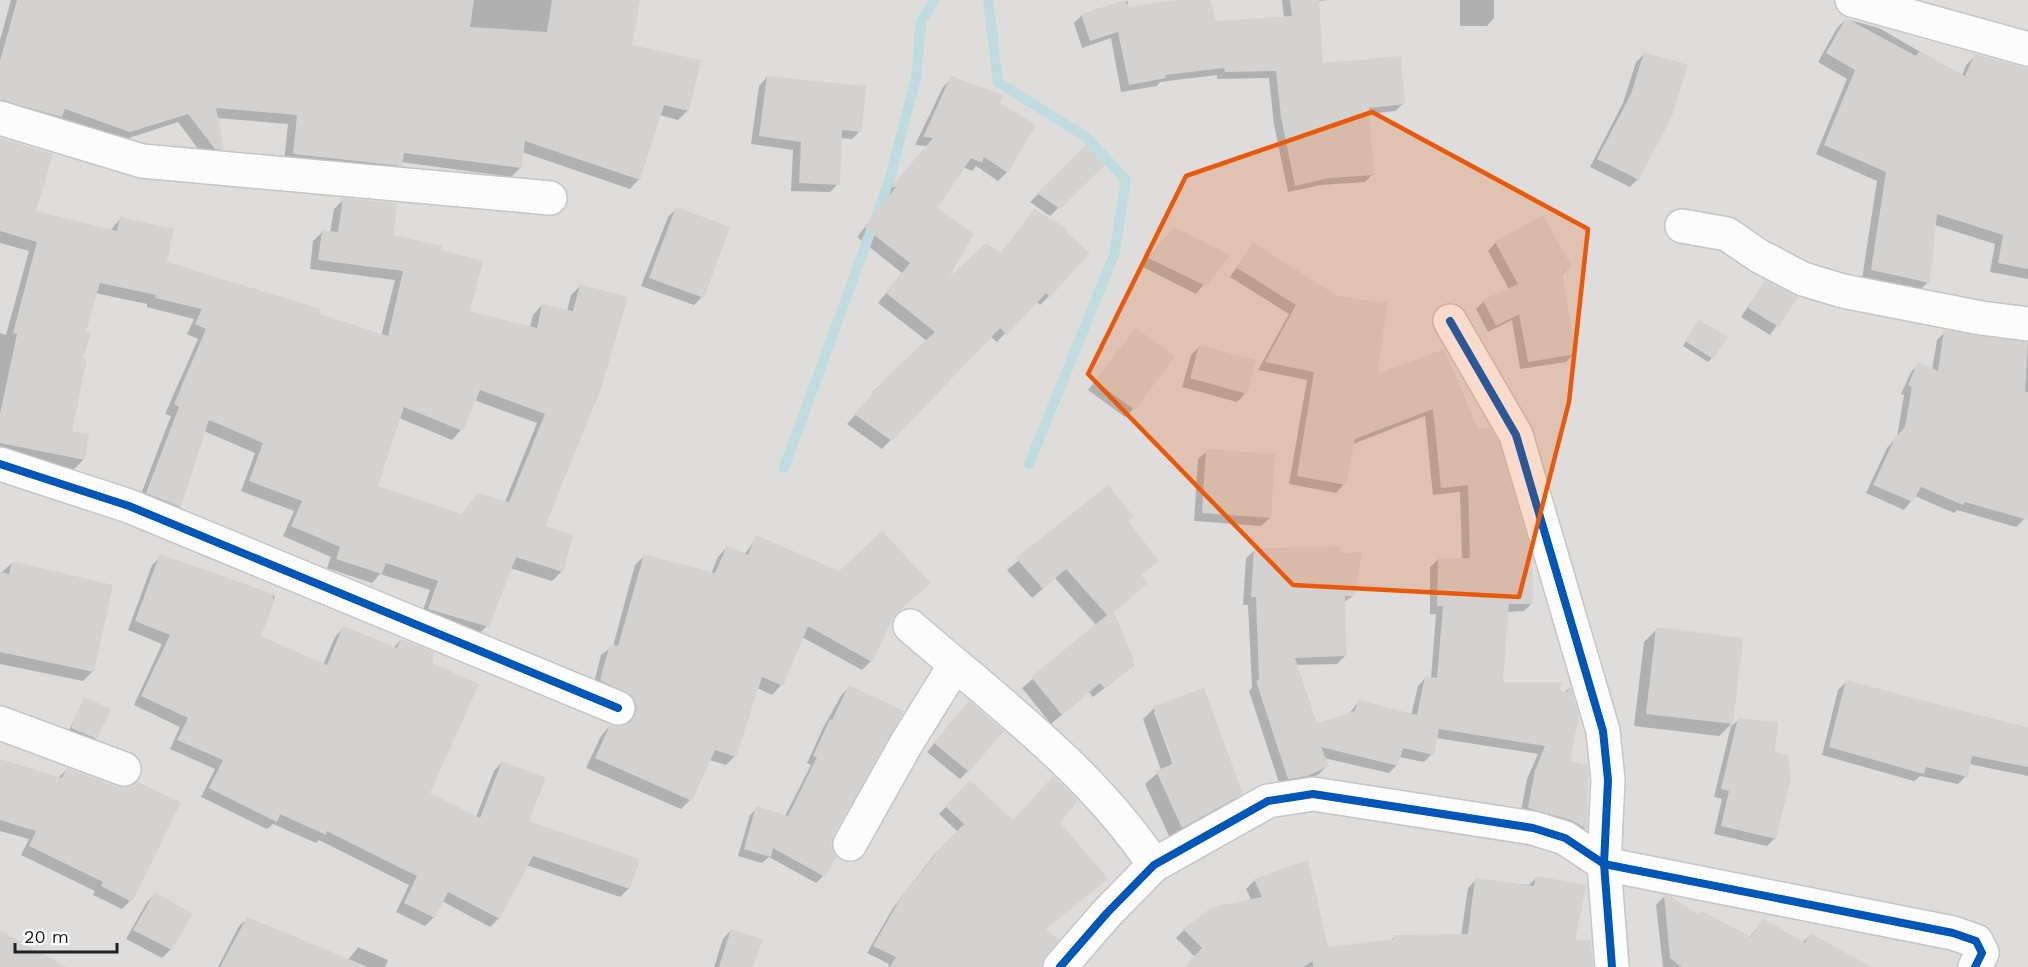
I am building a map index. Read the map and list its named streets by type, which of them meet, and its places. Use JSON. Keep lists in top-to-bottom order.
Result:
{
  "scale_bar": "20 m"
}
